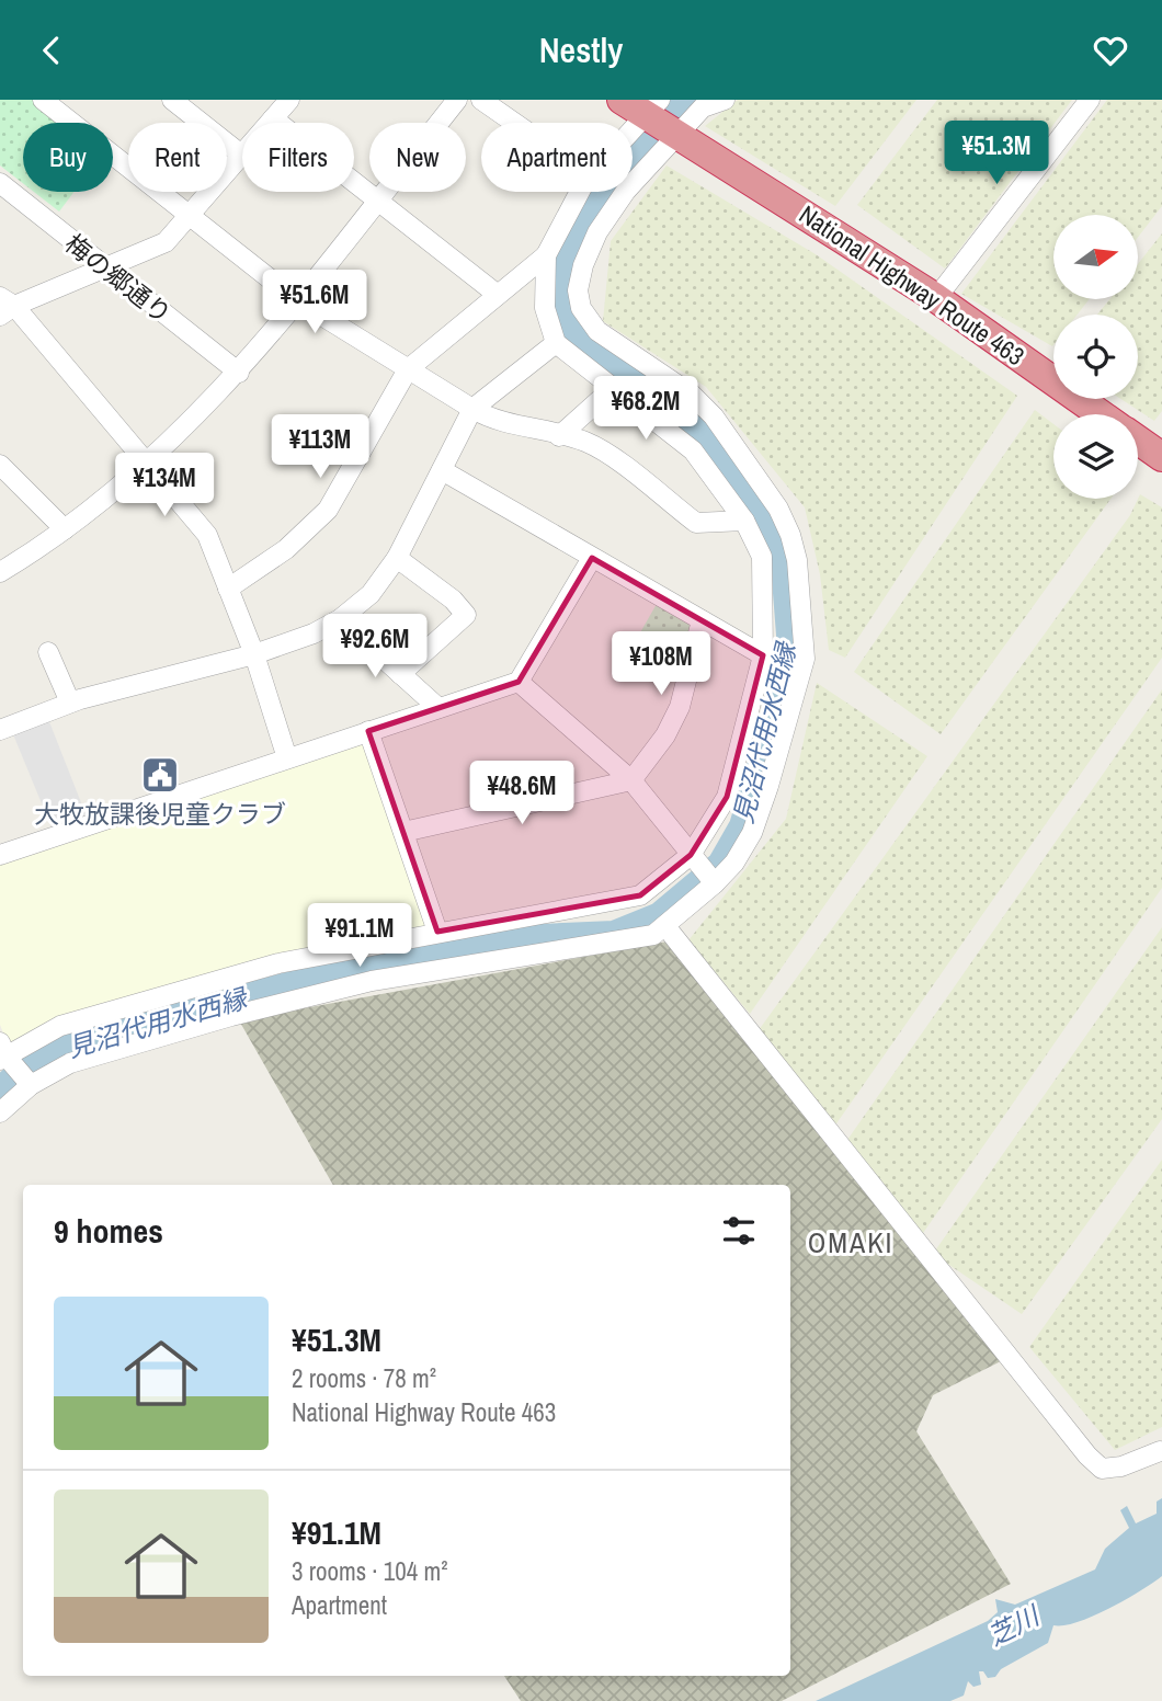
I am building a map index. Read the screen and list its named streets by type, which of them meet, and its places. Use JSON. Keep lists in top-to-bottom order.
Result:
{
  "streets": {
    "highway": ["National Highway Route 463"],
    "street": ["梅の郷通り"]
  },
  "districts": ["OMAKI"],
  "water": ["見沼代用水西縁", "芝川"],
  "places": {
    "public building": ["大牧放課後児童クラブ"]
  },
  "north": "right",
  "page": {
    "header": "Nestly",
    "price": [
      "¥51.3M",
      "¥51.6M",
      "¥68.2M",
      "¥113M",
      "¥134M",
      "¥92.6M",
      "¥108M",
      "¥48.6M",
      "¥91.1M"
    ],
    "chip": [
      "Buy",
      "Rent",
      "Filters",
      "New",
      "Apartment"
    ],
    "heading": "9 homes",
    "list": [
      {
        "name": "¥51.3M",
        "note": "2 rooms · 78 m² · National Highway Route 463"
      },
      {
        "name": "¥91.1M",
        "note": "3 rooms · 104 m² · Apartment"
      }
    ]
  }
}
